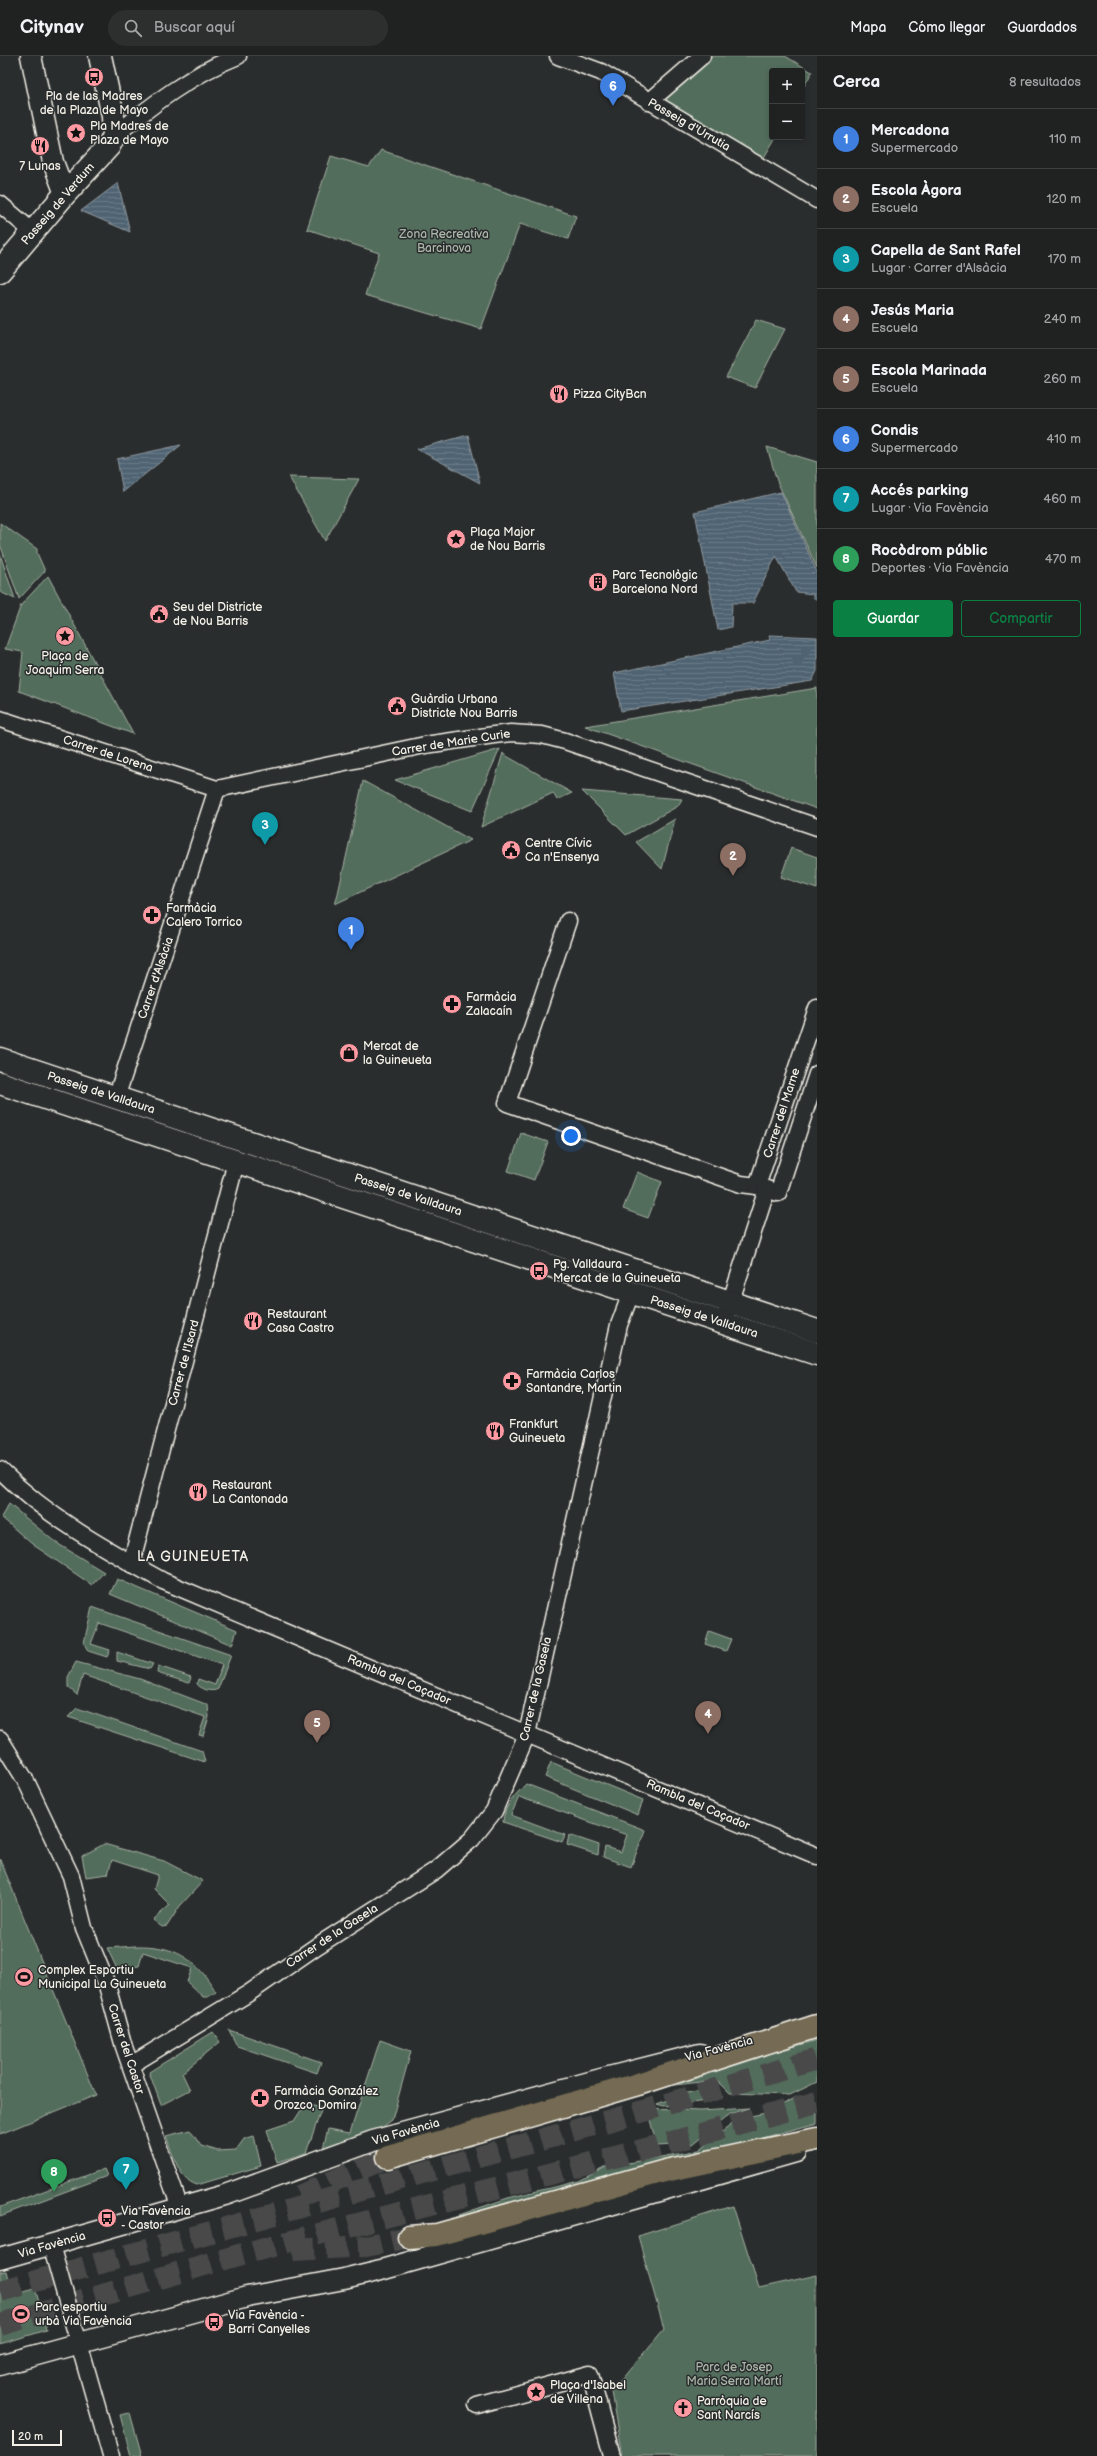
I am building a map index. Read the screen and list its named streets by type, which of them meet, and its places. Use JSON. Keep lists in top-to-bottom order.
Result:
{
  "streets": {
    "main road": ["Passeig de Verdum", "Passeig de Valldaura"],
    "street": [
      "Passeig d'Urrutia",
      "Carrer de Marie Curie",
      "Carrer de Lorena",
      "Carrer d'Alsàcia",
      "Carrer del Marne",
      "Carrer de l'Isard",
      "Rambla del Caçador",
      "Carrer de la Gasela",
      "Carrer del Castor",
      "Via Favència"
    ]
  },
  "crossings": [
    ["Carrer de Marie Curie", "Carrer de Lorena"],
    ["Carrer de Marie Curie", "Carrer d'Alsàcia"],
    ["Carrer de Lorena", "Carrer d'Alsàcia"],
    ["Carrer d'Alsàcia", "Passeig de Valldaura"],
    ["Passeig de Valldaura", "Carrer del Marne"],
    ["Passeig de Valldaura", "Carrer de l'Isard"],
    ["Passeig de Valldaura", "Carrer de la Gasela"],
    ["Carrer de l'Isard", "Rambla del Caçador"],
    ["Rambla del Caçador", "Carrer de la Gasela"],
    ["Carrer de la Gasela", "Carrer del Castor"],
    ["Carrer del Castor", "Via Favència"]
  ],
  "districts": ["LA GUINEUETA"],
  "parks": ["Zona Recreativa Barcinova", "Parc de Josep Maria Serra Martí"],
  "places": {
    "bus stop": [
      "Pla de las Madres de la Plaza de Mayo",
      "Pg. Valldaura - Mercat de la Guineueta",
      "Via Favència - Castor",
      "Via Favència - Barri Canyelles"
    ],
    "place": [
      "Pla Madres de Plaza de Mayo",
      "Plaça Major de Nou Barris",
      "Plaça de Joaquim Serra",
      "Plaça d'Isabel de Villena"
    ],
    "restaurant": [
      "7 Lunas",
      "Pizza CityBcn",
      "Restaurant Casa Castro",
      "Frankfurt Guineueta",
      "Restaurant La Cantonada"
    ],
    "building": ["Parc Tecnològic Barcelona Nord"],
    "public building": ["Seu del Districte de Nou Barris", "Guàrdia Urbana Districte Nou Barris", "Centre Cívic Ca n'Ensenya"],
    "pharmacy": [
      "Farmàcia Calero Torrico",
      "Farmàcia Zalacaín",
      "Farmàcia Carlos Santandre, Martin",
      "Farmàcia González Orozco, Domira"
    ],
    "shop": ["Mercat de la Guineueta"],
    "sports": ["Complex Esportiu Municipal La Guineueta", "Parc esportiu urbà Via Favència"],
    "church": ["Parròquia de Sant Narcís"]
  },
  "scale_bar": "20 m",
  "page": {
    "header": "Citynav",
    "search": "Buscar aquí",
    "nav": ["Mapa", "Cómo llegar", "Guardados"],
    "heading": ["Cerca", "8 resultados"],
    "map_buttons": ["+", "−"],
    "pins": [
      "6",
      "3",
      "2",
      "1",
      "4",
      "5",
      "7",
      "8"
    ],
    "list": [
      {
        "mark": "1",
        "name": "Mercadona",
        "note": "Supermercado",
        "value": "110 m"
      },
      {
        "mark": "2",
        "name": "Escola Àgora",
        "note": "Escuela",
        "value": "120 m"
      },
      {
        "mark": "3",
        "name": "Capella de Sant Rafel",
        "note": "Lugar · Carrer d'Alsàcia",
        "value": "170 m"
      },
      {
        "mark": "4",
        "name": "Jesús Maria",
        "note": "Escuela",
        "value": "240 m"
      },
      {
        "mark": "5",
        "name": "Escola Marinada",
        "note": "Escuela",
        "value": "260 m"
      },
      {
        "mark": "6",
        "name": "Condis",
        "note": "Supermercado",
        "value": "410 m"
      },
      {
        "mark": "7",
        "name": "Accés parking",
        "note": "Lugar · Via Favència",
        "value": "460 m"
      },
      {
        "mark": "8",
        "name": "Rocòdrom públic",
        "note": "Deportes · Via Favència",
        "value": "470 m"
      }
    ],
    "buttons": ["Guardar", "Compartir"],
    "scale": "20 m"
  }
}
